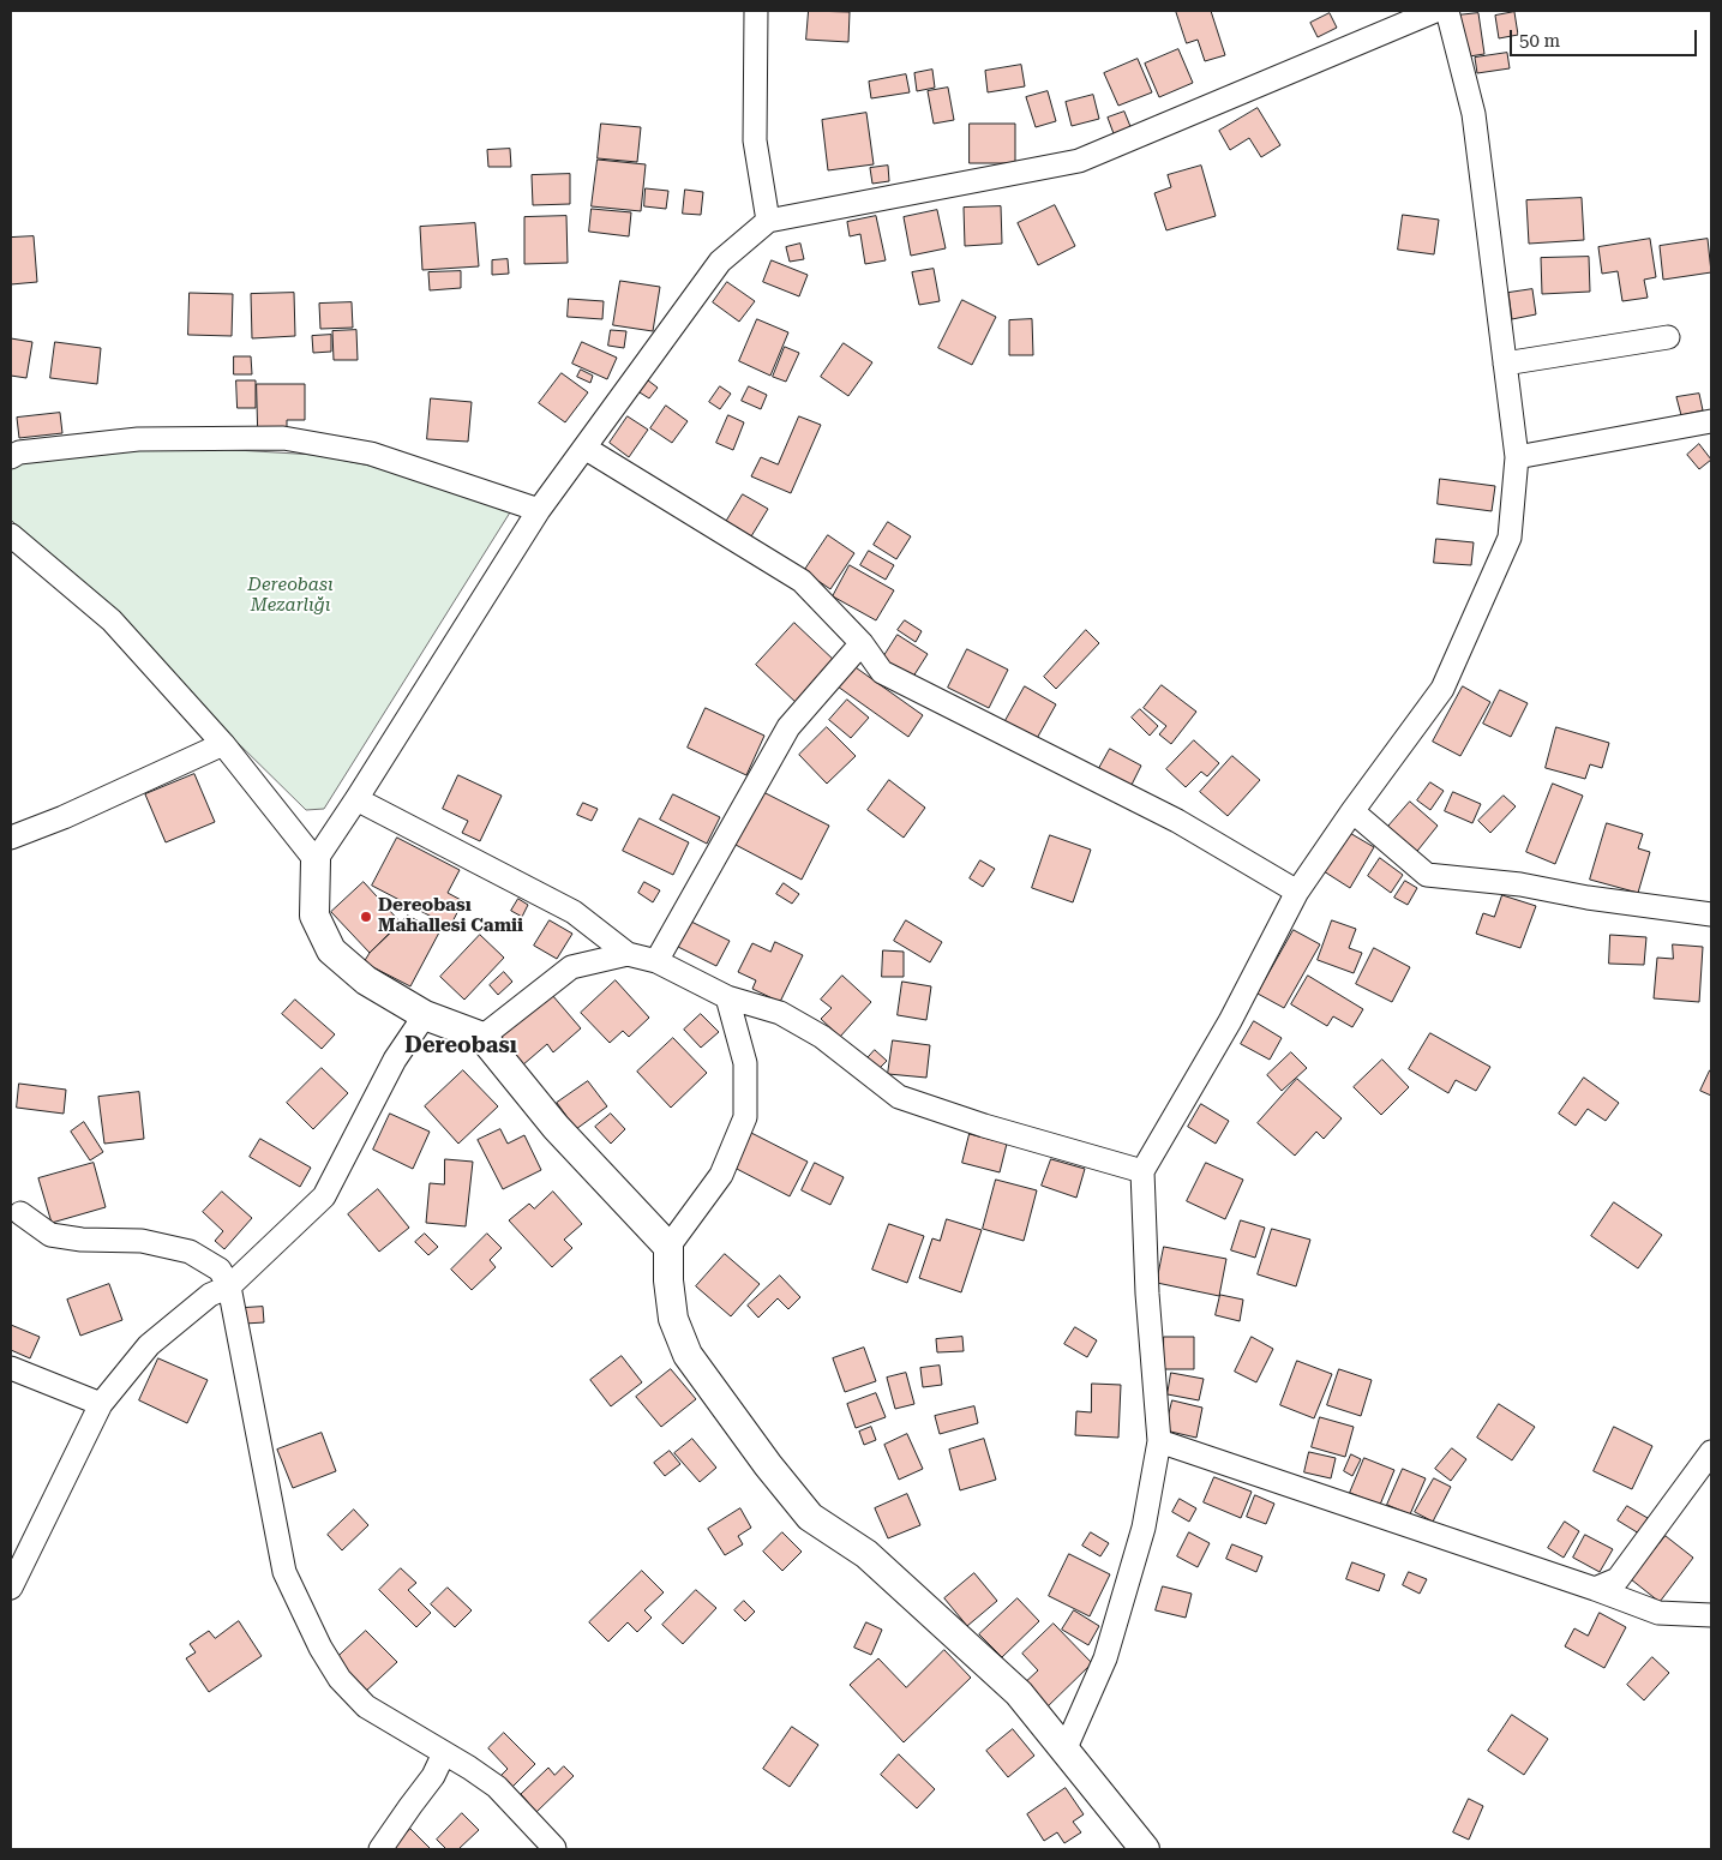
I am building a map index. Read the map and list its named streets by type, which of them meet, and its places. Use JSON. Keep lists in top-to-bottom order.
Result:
{
  "districts": ["Dereobası"],
  "parks": ["Dereobası Mezarlığı"],
  "places": ["Dereobası Mahallesi Camii"],
  "scale_bar": "50 m"
}
